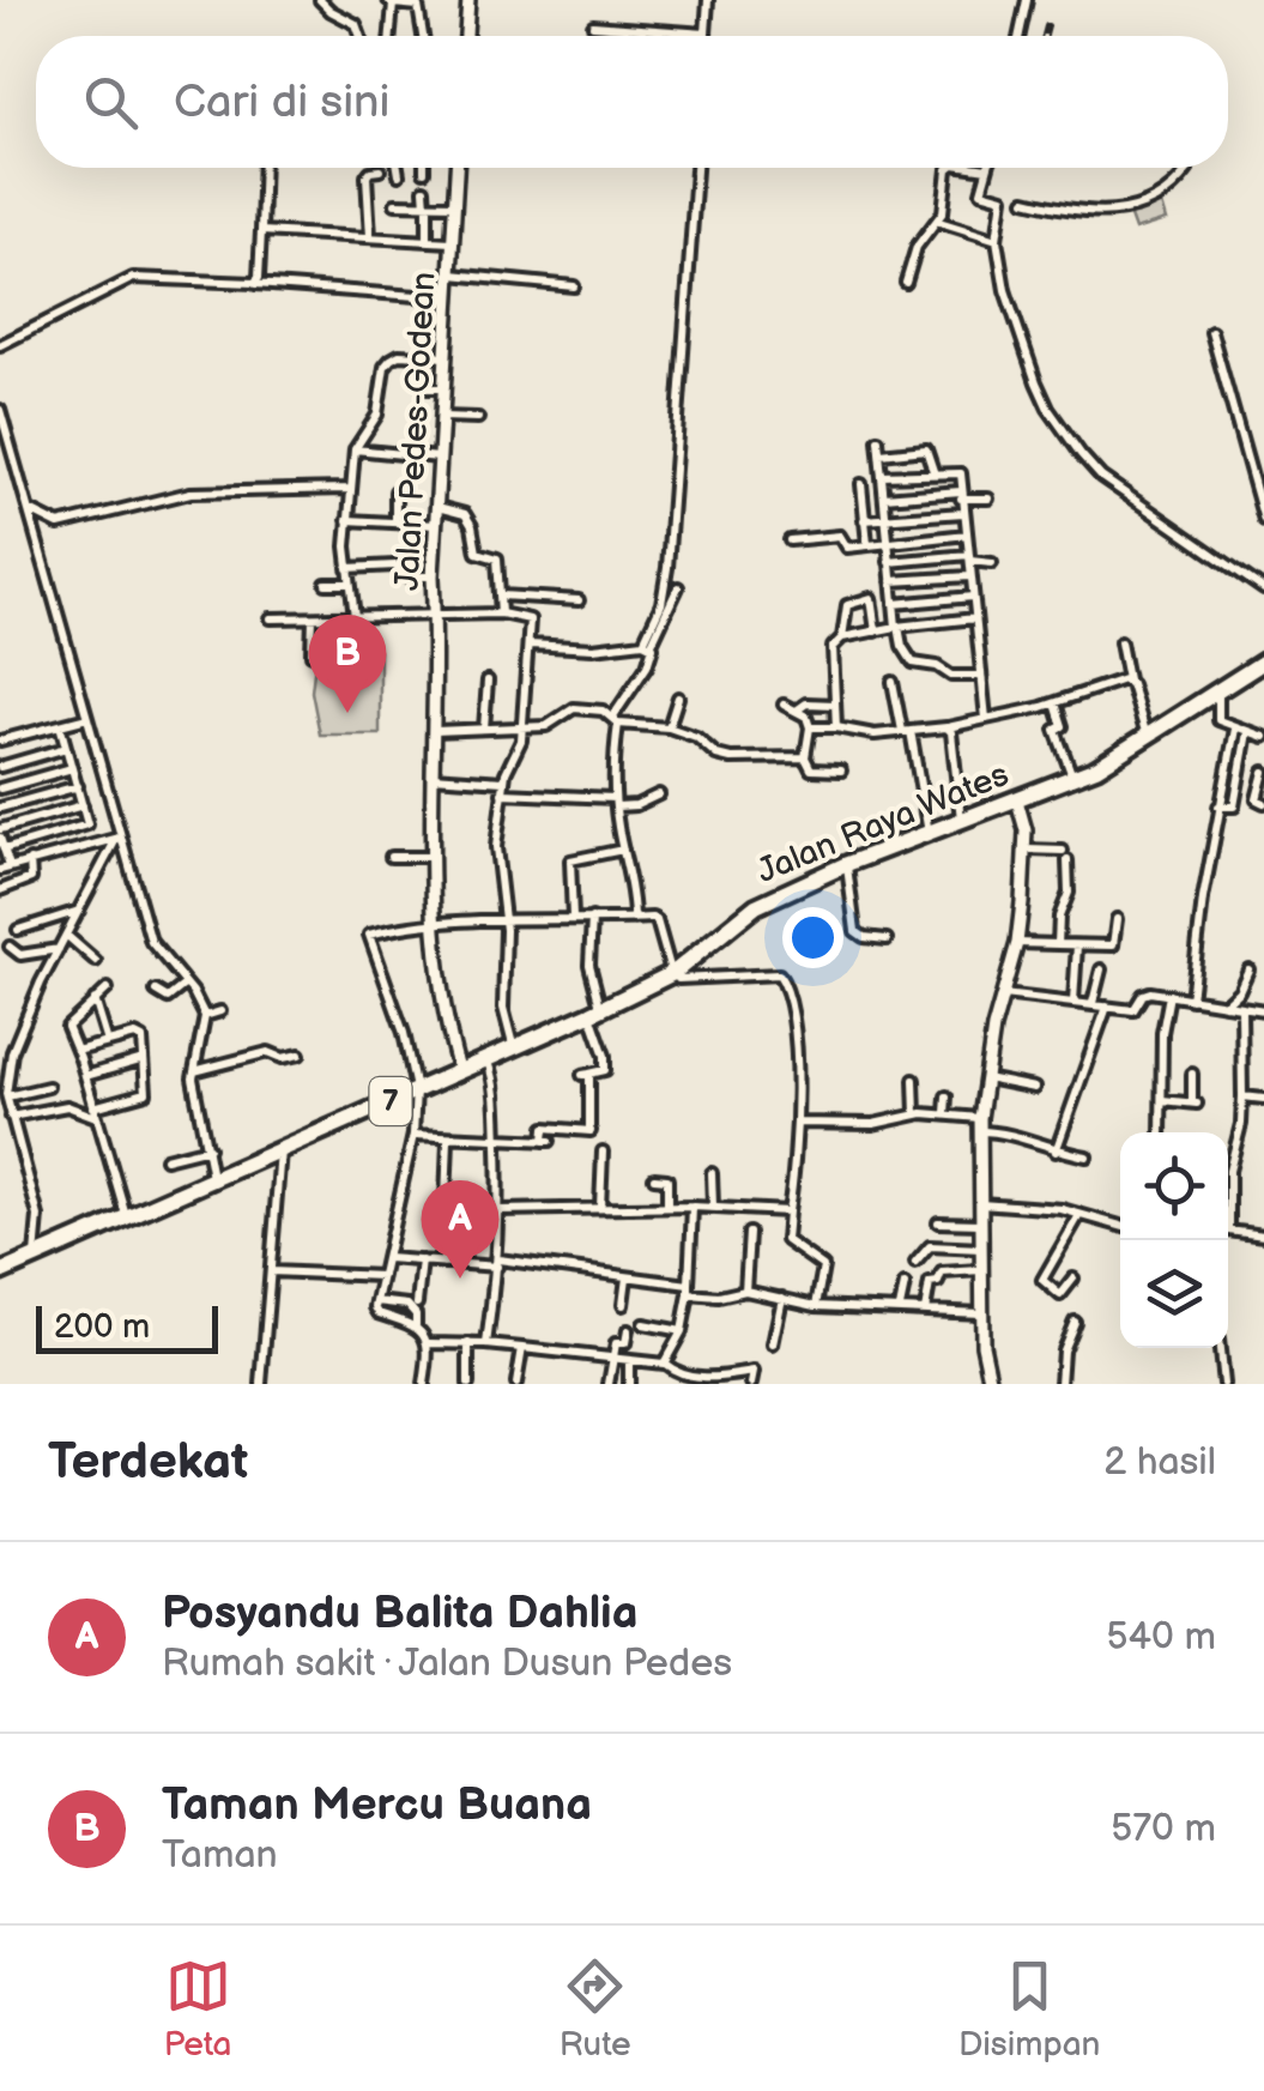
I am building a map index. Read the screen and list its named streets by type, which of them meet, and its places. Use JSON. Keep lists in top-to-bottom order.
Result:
{
  "streets": {
    "highway": ["Jalan Raya Wates", "7"],
    "street": ["Jalan Pedes-Godean"]
  },
  "crossings": [
    ["Jalan Pedes-Godean", "Jalan Raya Wates"]
  ],
  "scale_bar": "200 m",
  "page": {
    "search": "Cari di sini",
    "pins": ["B", "A"],
    "scale": "200 m",
    "heading": ["Terdekat", "2 hasil"],
    "list": [
      {
        "mark": "A",
        "name": "Posyandu Balita Dahlia",
        "note": "Rumah sakit · Jalan Dusun Pedes",
        "value": "540 m"
      },
      {
        "mark": "B",
        "name": "Taman Mercu Buana",
        "note": "Taman",
        "value": "570 m"
      }
    ],
    "nav": ["Peta", "Rute", "Disimpan"]
  }
}
